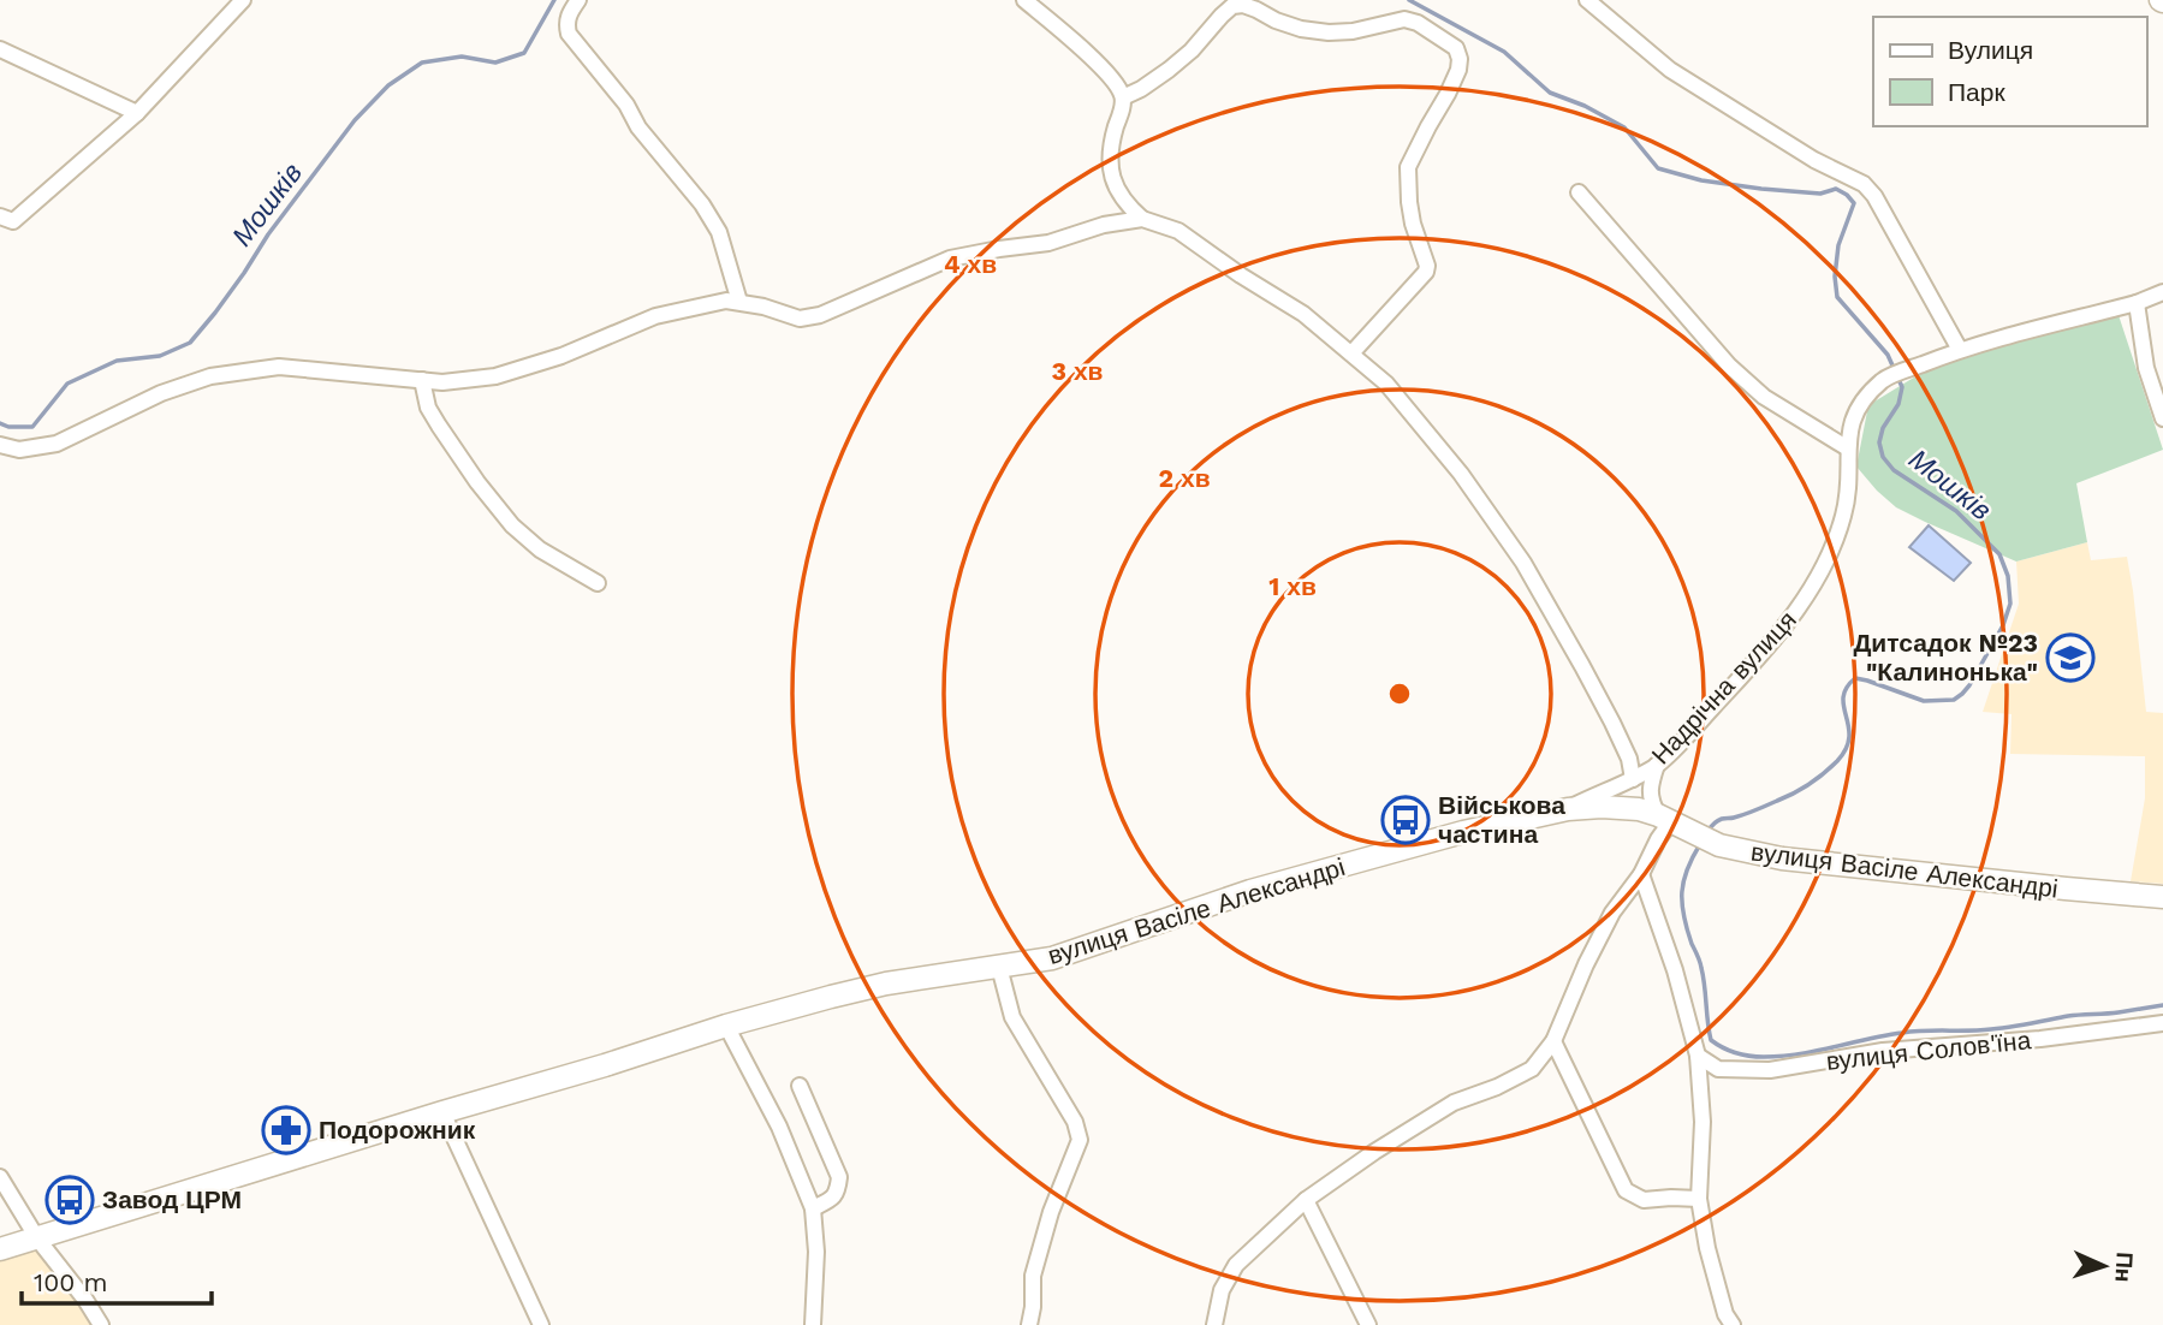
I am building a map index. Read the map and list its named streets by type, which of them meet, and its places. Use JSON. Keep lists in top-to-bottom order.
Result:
{
  "streets": {
    "main road": ["вулиця Васіле Александрі"],
    "street": ["Надрічна вулиця", "вулиця Солов'їна"]
  },
  "crossings": [
    ["Надрічна вулиця", "вулиця Васіле Александрі"]
  ],
  "water": ["Мошків"],
  "places": {
    "school or university": ["Дитсадок №23 \"Калинонька\""],
    "bus stop": ["Військова частина", "Завод ЦРМ"],
    "pharmacy": ["Подорожник"]
  },
  "legend": ["Вулиця", "Парк"],
  "scale_bar": "100 m",
  "north": "right",
  "rings": [
    "4 хв",
    "3 хв",
    "2 хв",
    "1 хв"
  ]
}
